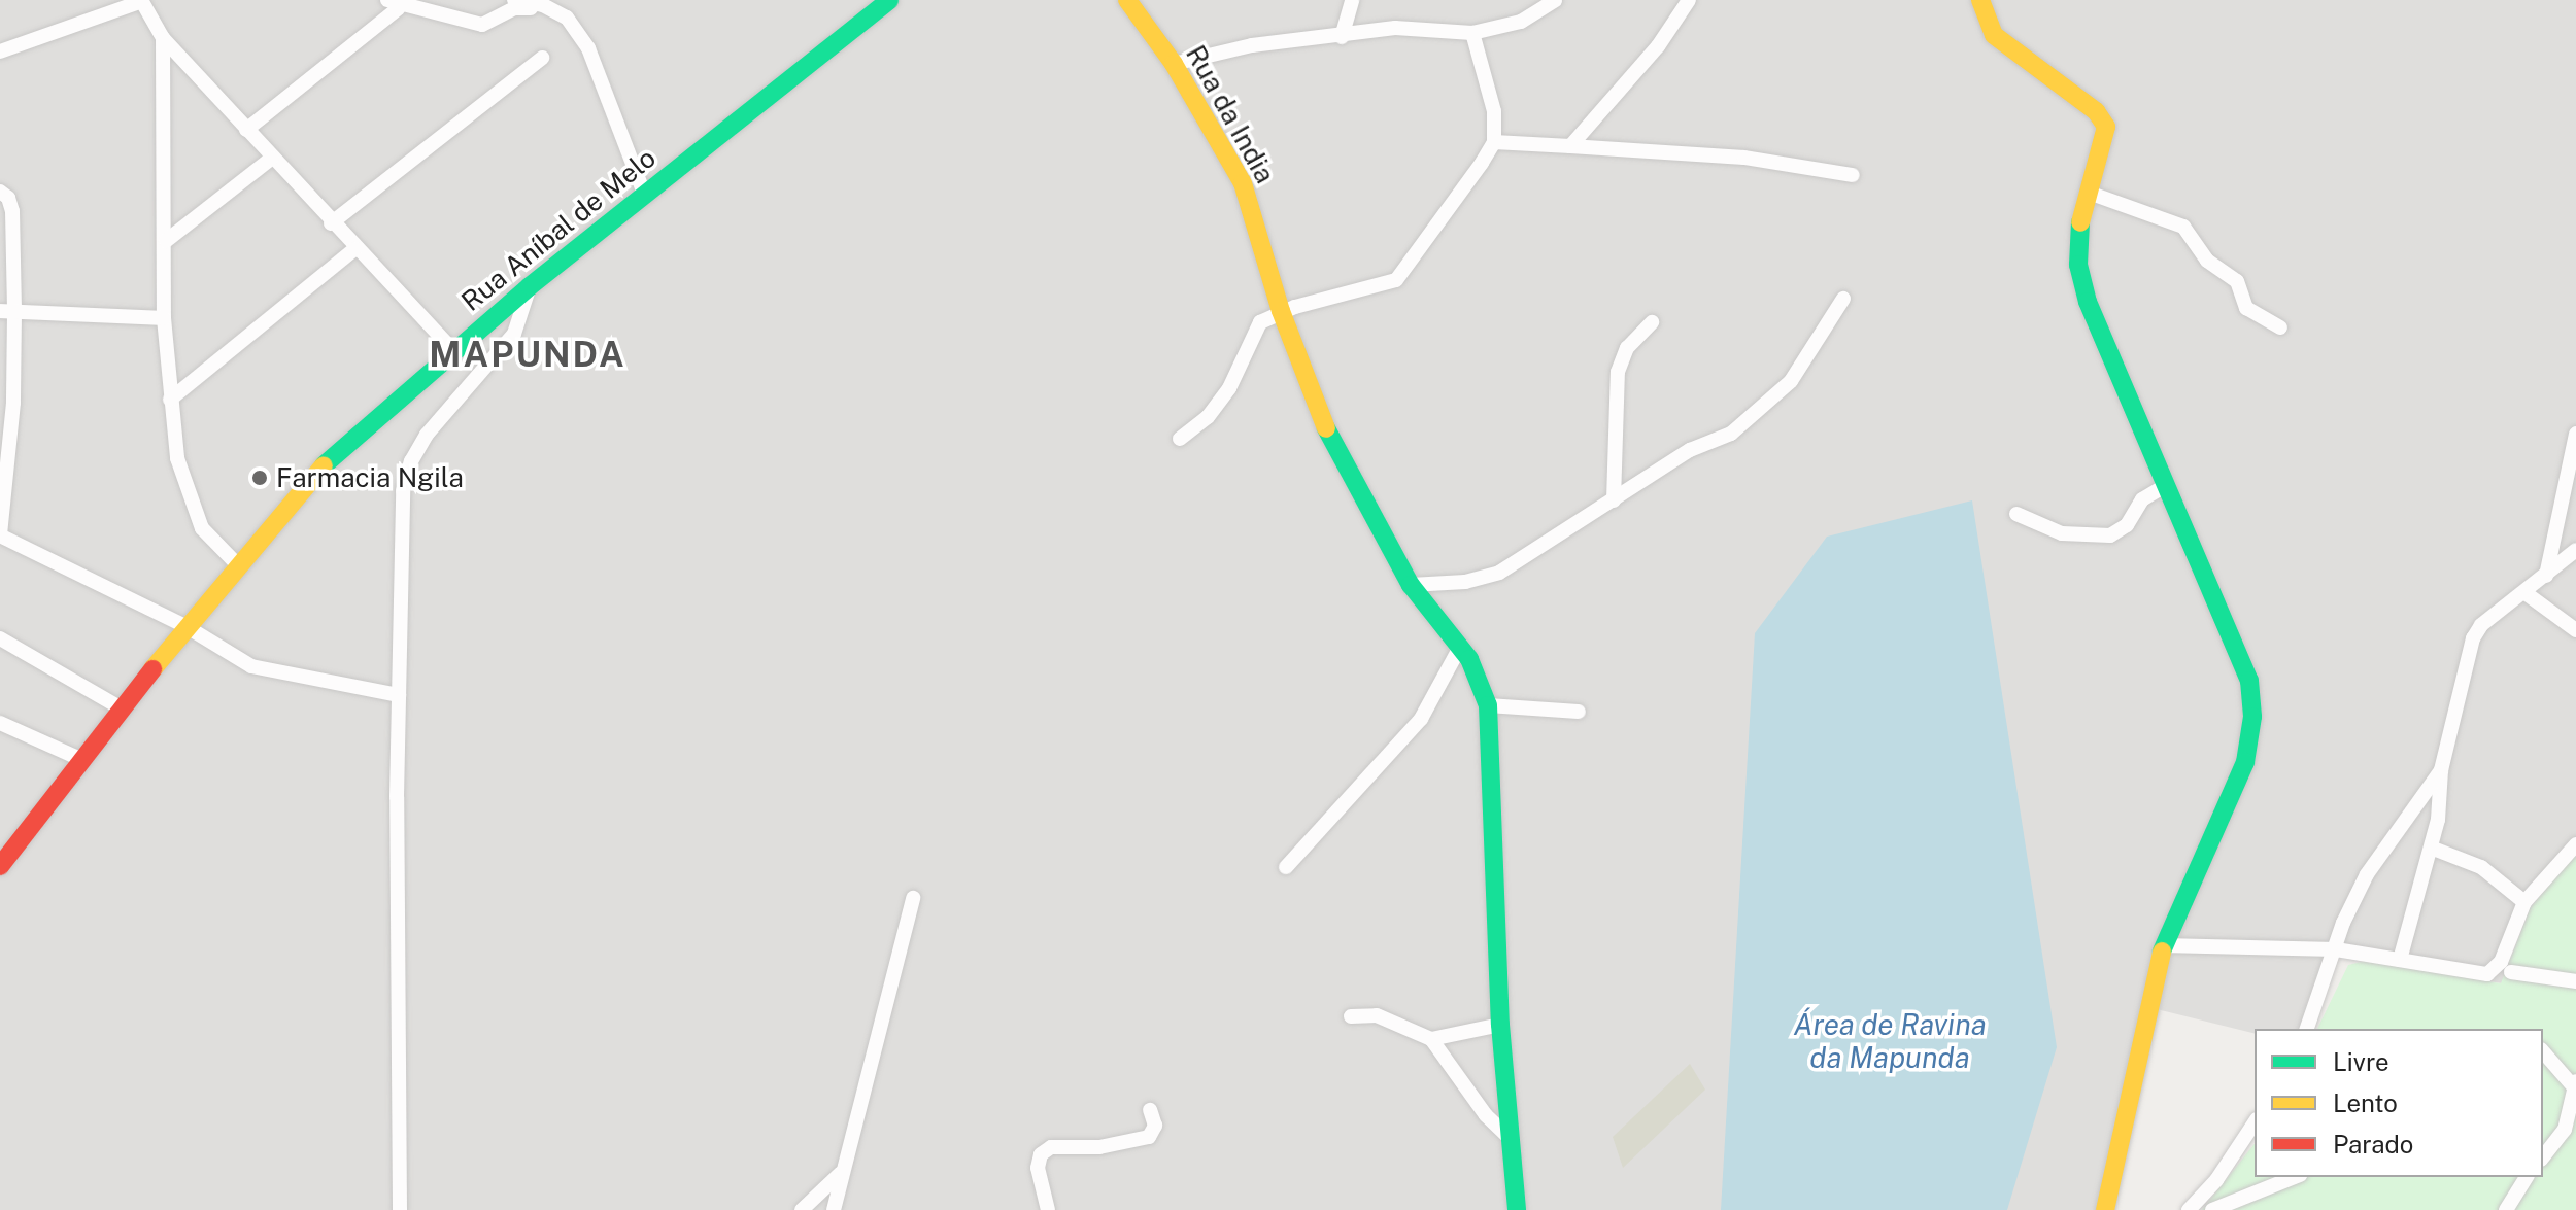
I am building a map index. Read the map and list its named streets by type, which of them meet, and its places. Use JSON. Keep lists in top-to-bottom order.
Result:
{
  "streets": {
    "street": ["Rua da India", "Rua Aníbal de Melo"]
  },
  "districts": ["MAPUNDA"],
  "water": ["Área de Ravina da Mapunda"],
  "places": ["Farmacia Ngila"],
  "legend": ["Livre", "Lento", "Parado"]
}
